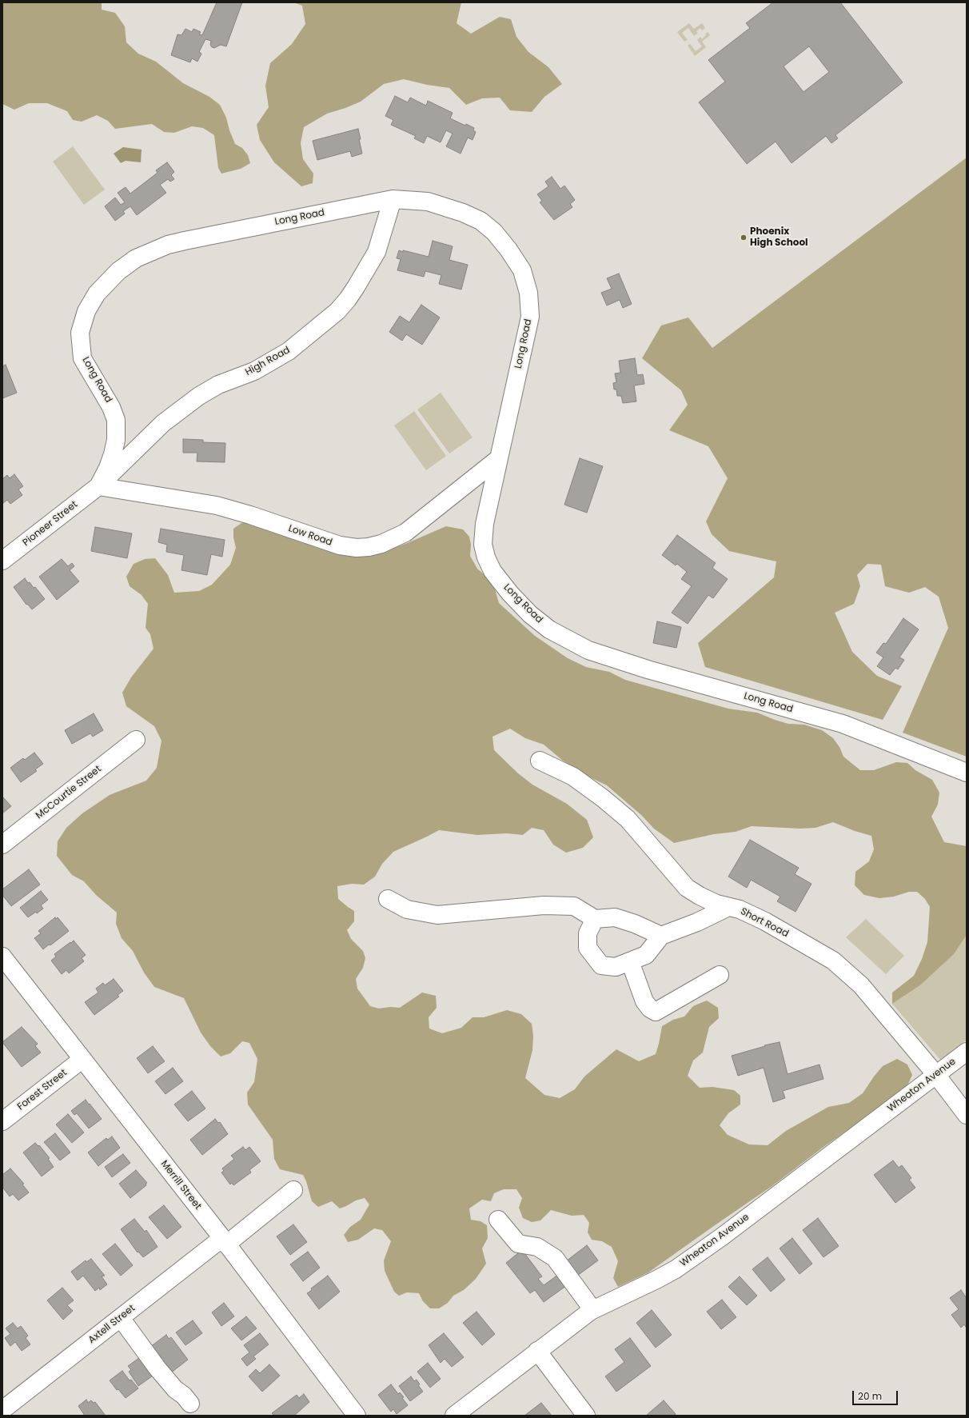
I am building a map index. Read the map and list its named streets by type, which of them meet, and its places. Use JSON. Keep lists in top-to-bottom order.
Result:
{
  "streets": {
    "street": [
      "Long Road",
      "High Road",
      "Pioneer Street",
      "Low Road",
      "McCourtie Street",
      "Short Road",
      "Wheaton Avenue",
      "Forest Street",
      "Merrill Street",
      "Axtell Street"
    ]
  },
  "crossings": [
    ["Long Road", "High Road"],
    ["Long Road", "Pioneer Street"],
    ["Long Road", "Low Road"],
    ["High Road", "Pioneer Street"],
    ["High Road", "Low Road"],
    ["Pioneer Street", "Low Road"],
    ["Short Road", "Wheaton Avenue"],
    ["Forest Street", "Merrill Street"],
    ["Merrill Street", "Axtell Street"]
  ],
  "places": ["Phoenix High School"],
  "scale_bar": "20 m"
}
